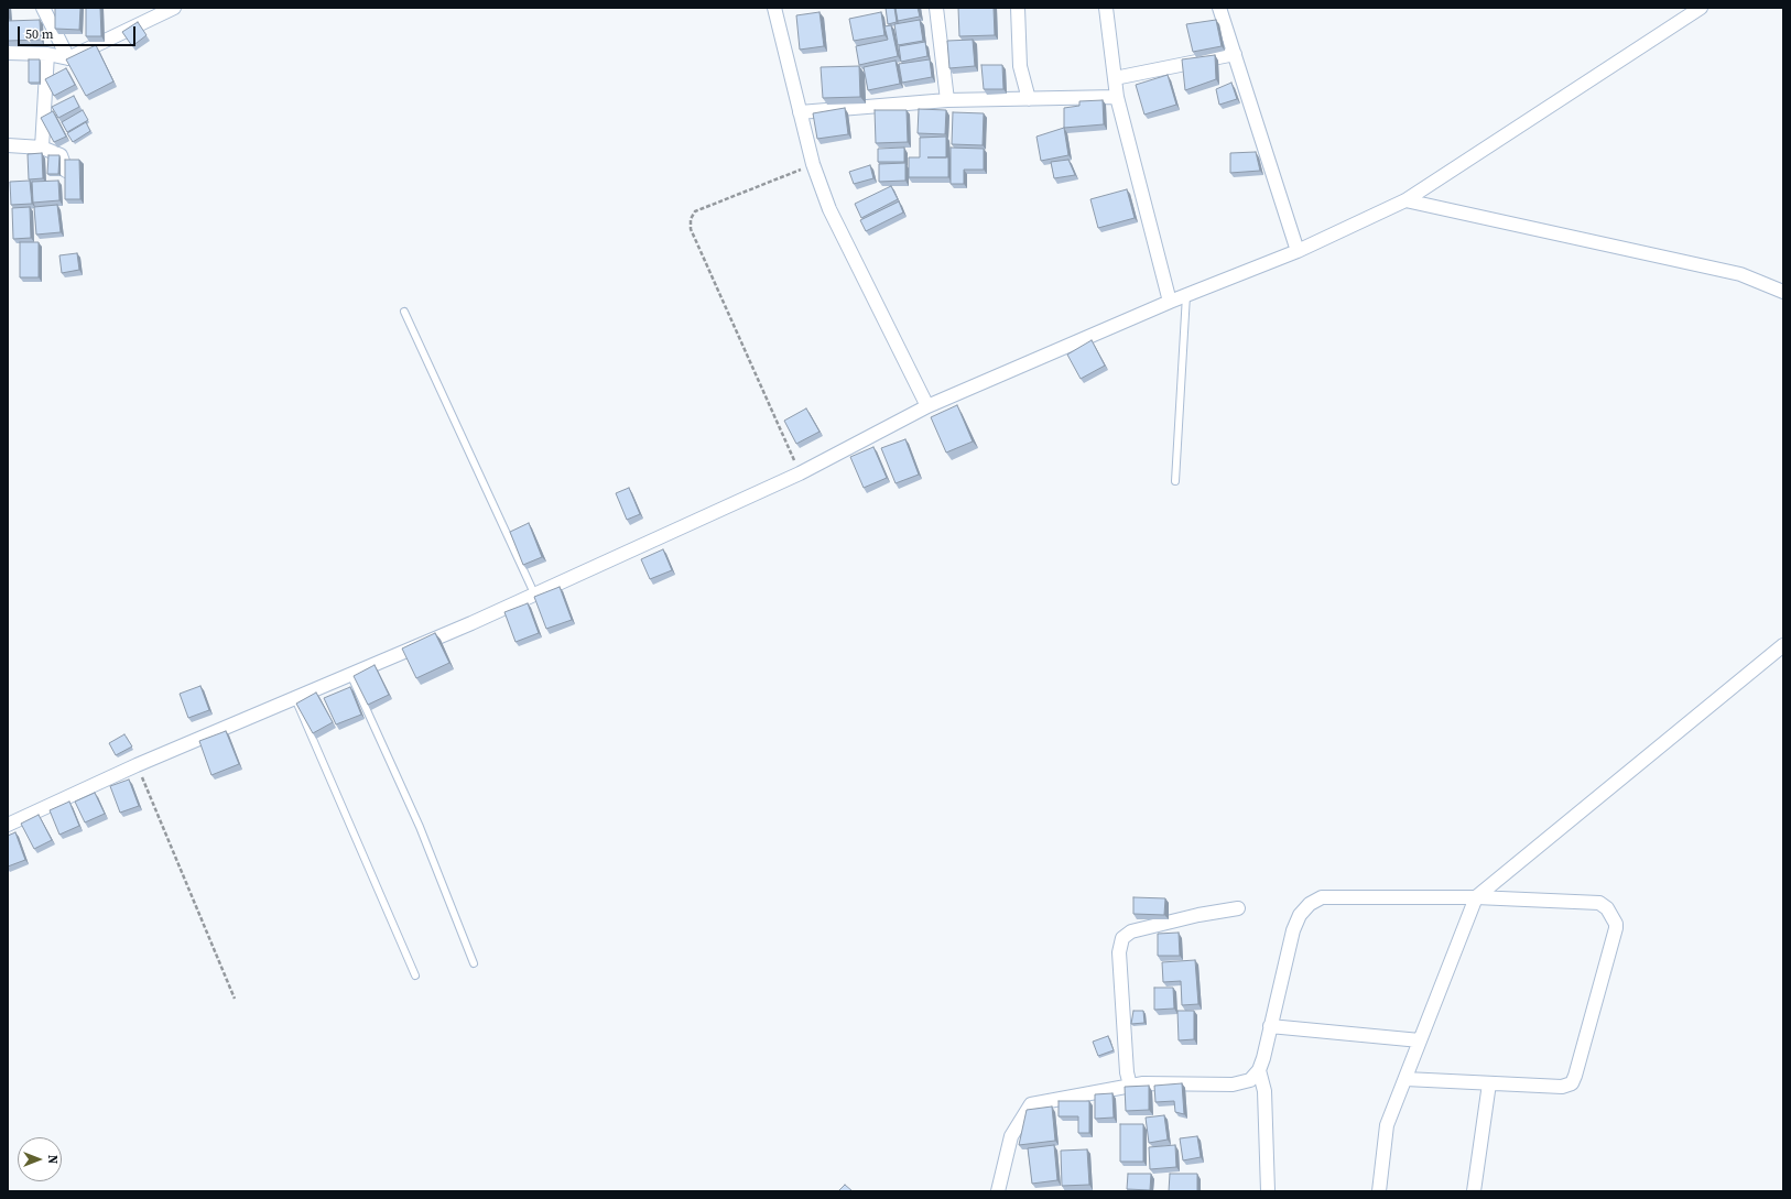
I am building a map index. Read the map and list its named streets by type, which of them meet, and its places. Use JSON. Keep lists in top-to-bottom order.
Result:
{
  "scale_bar": "50 m",
  "north": "right"
}
